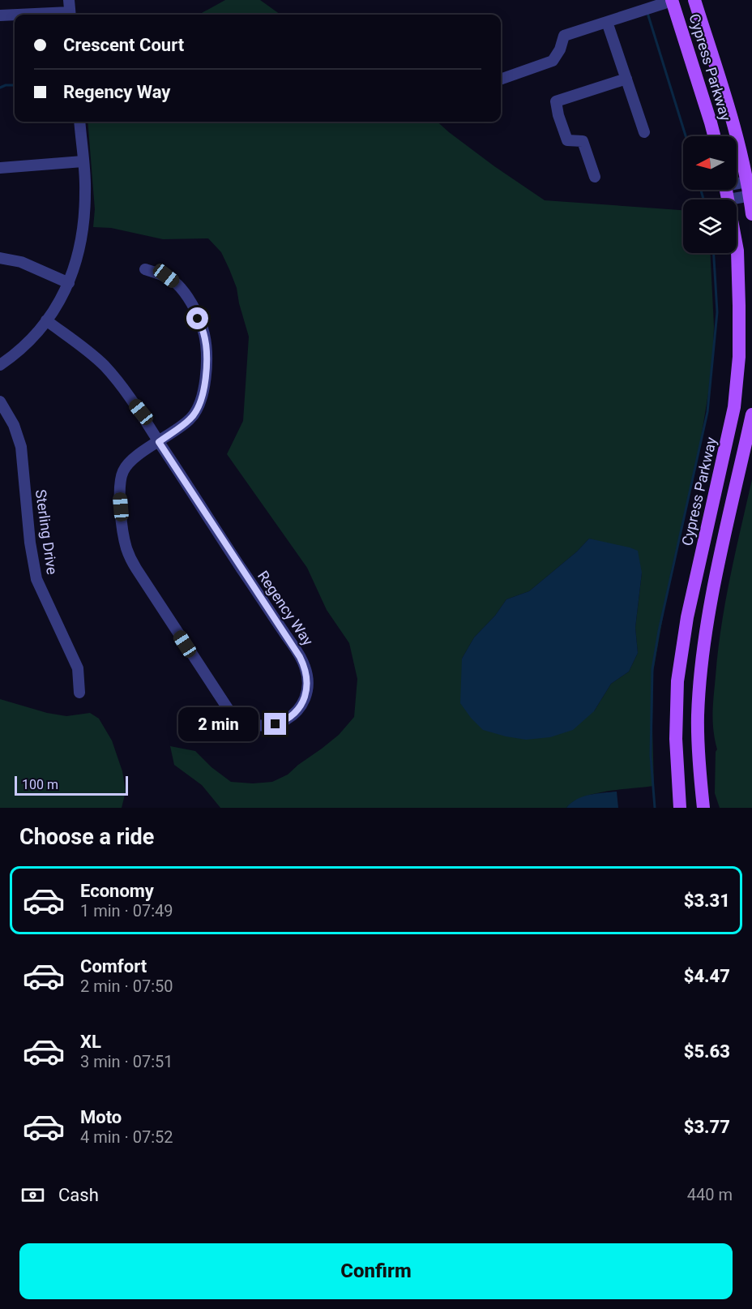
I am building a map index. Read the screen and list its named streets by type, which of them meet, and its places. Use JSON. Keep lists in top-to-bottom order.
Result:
{
  "streets": {
    "main road": ["Cypress Parkway"],
    "street": ["Sterling Drive", "Regency Way"]
  },
  "scale_bar": "100 m",
  "north": "left",
  "page": {
    "banner": ["Crescent Court", "Regency Way"],
    "bubble": "2 min",
    "scale": "100 m",
    "heading": "Choose a ride",
    "list": [
      {
        "name": "Economy",
        "note": "1 min · 07:49",
        "value": "$3.31"
      },
      {
        "name": "Comfort",
        "note": "2 min · 07:50",
        "value": "$4.47"
      },
      {
        "name": "XL",
        "note": "3 min · 07:51",
        "value": "$5.63"
      },
      {
        "name": "Moto",
        "note": "4 min · 07:52",
        "value": "$3.77"
      }
    ],
    "pay": ["Cash", "440 m"],
    "buttons": "Confirm"
  }
}
